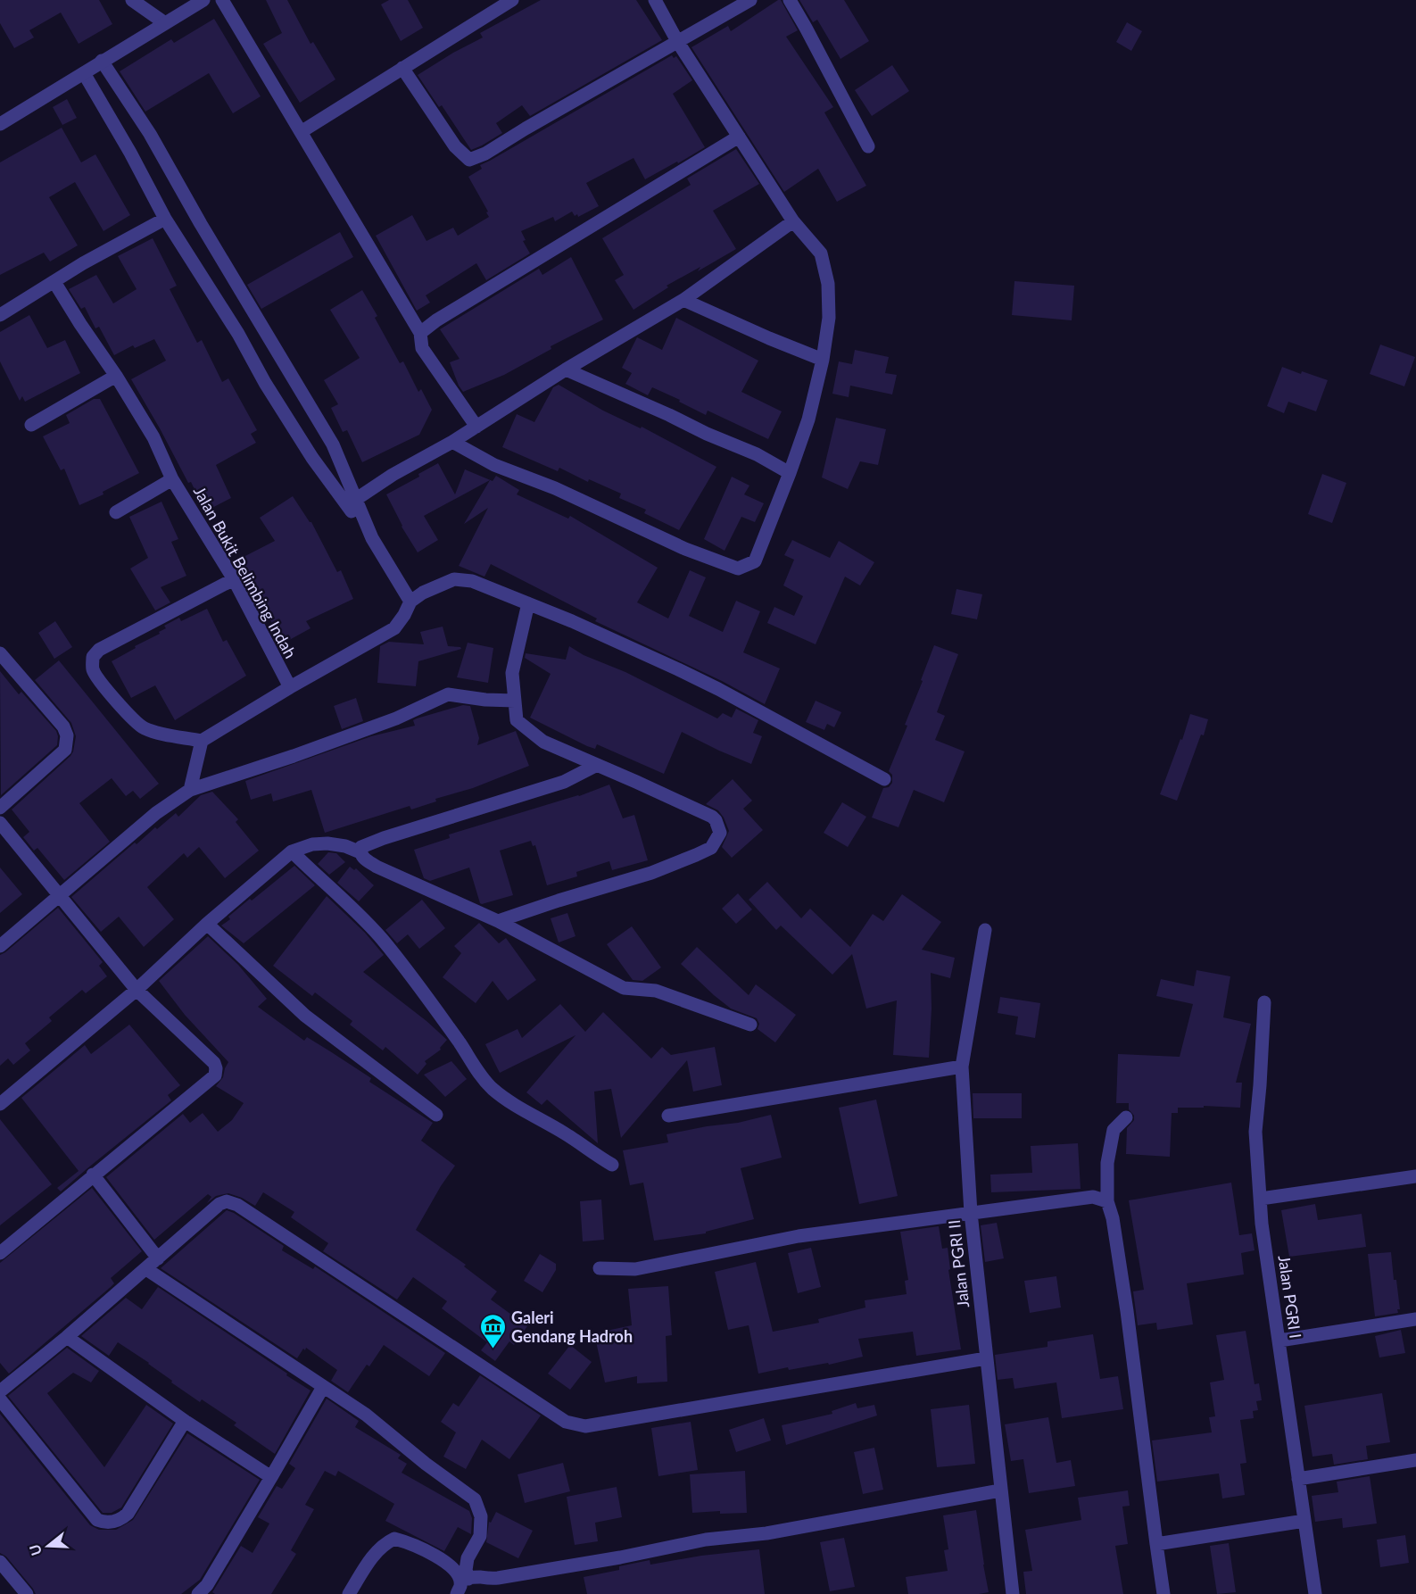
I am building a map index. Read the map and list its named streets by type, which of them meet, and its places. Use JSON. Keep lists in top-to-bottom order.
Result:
{
  "streets": {
    "street": ["Jalan Bukit Belimbing Indah", "Jalan PGRI II", "Jalan PGRI I"]
  },
  "places": {
    "museum": ["Galeri Gendang Hadroh"]
  },
  "north": "left"
}
